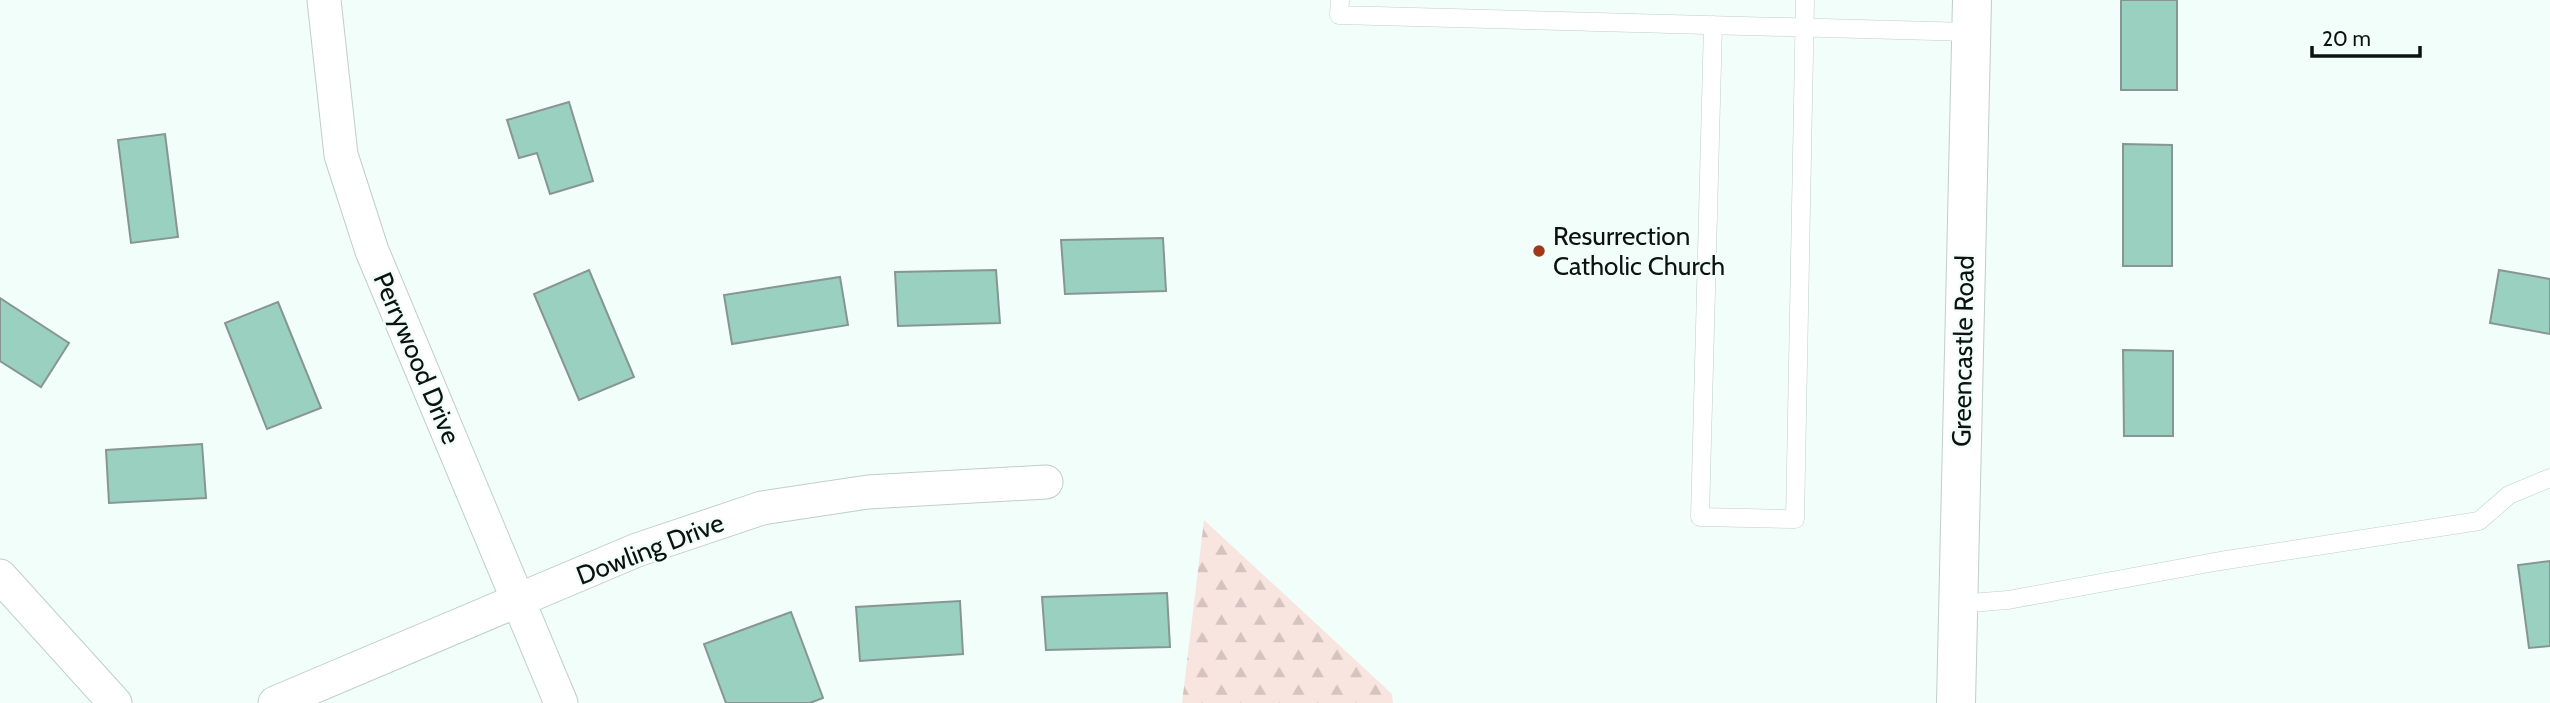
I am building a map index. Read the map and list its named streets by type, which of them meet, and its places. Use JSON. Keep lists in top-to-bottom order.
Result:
{
  "streets": {
    "street": ["Greencastle Road", "Perrywood Drive", "Dowling Drive"]
  },
  "crossings": [
    ["Perrywood Drive", "Dowling Drive"]
  ],
  "places": ["Resurrection Catholic Church"],
  "scale_bar": "20 m"
}
